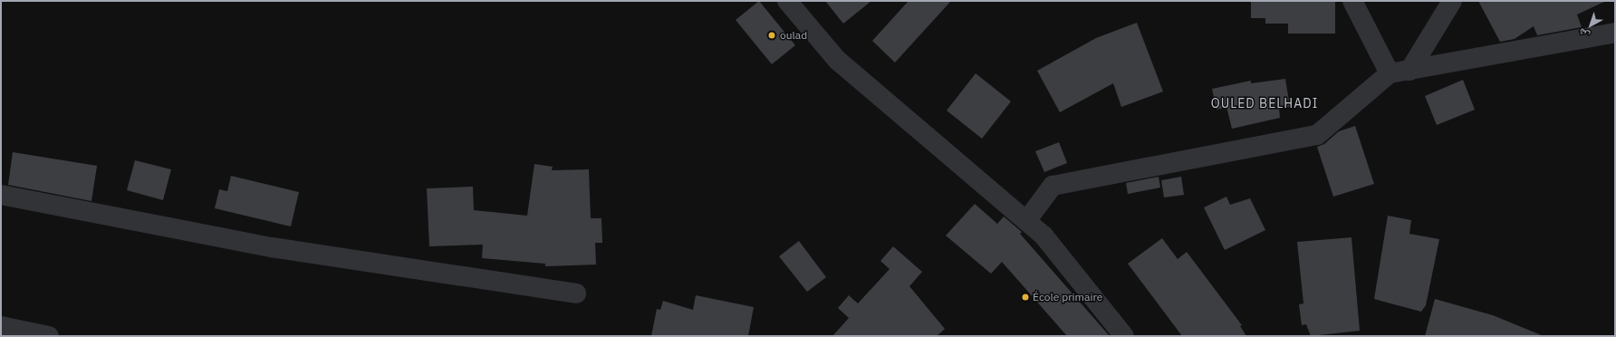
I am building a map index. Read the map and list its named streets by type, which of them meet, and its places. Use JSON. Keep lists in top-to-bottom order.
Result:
{
  "districts": ["OULED BELHADI"],
  "places": ["oulad", "École primaire"],
  "north": "bottom left"
}
